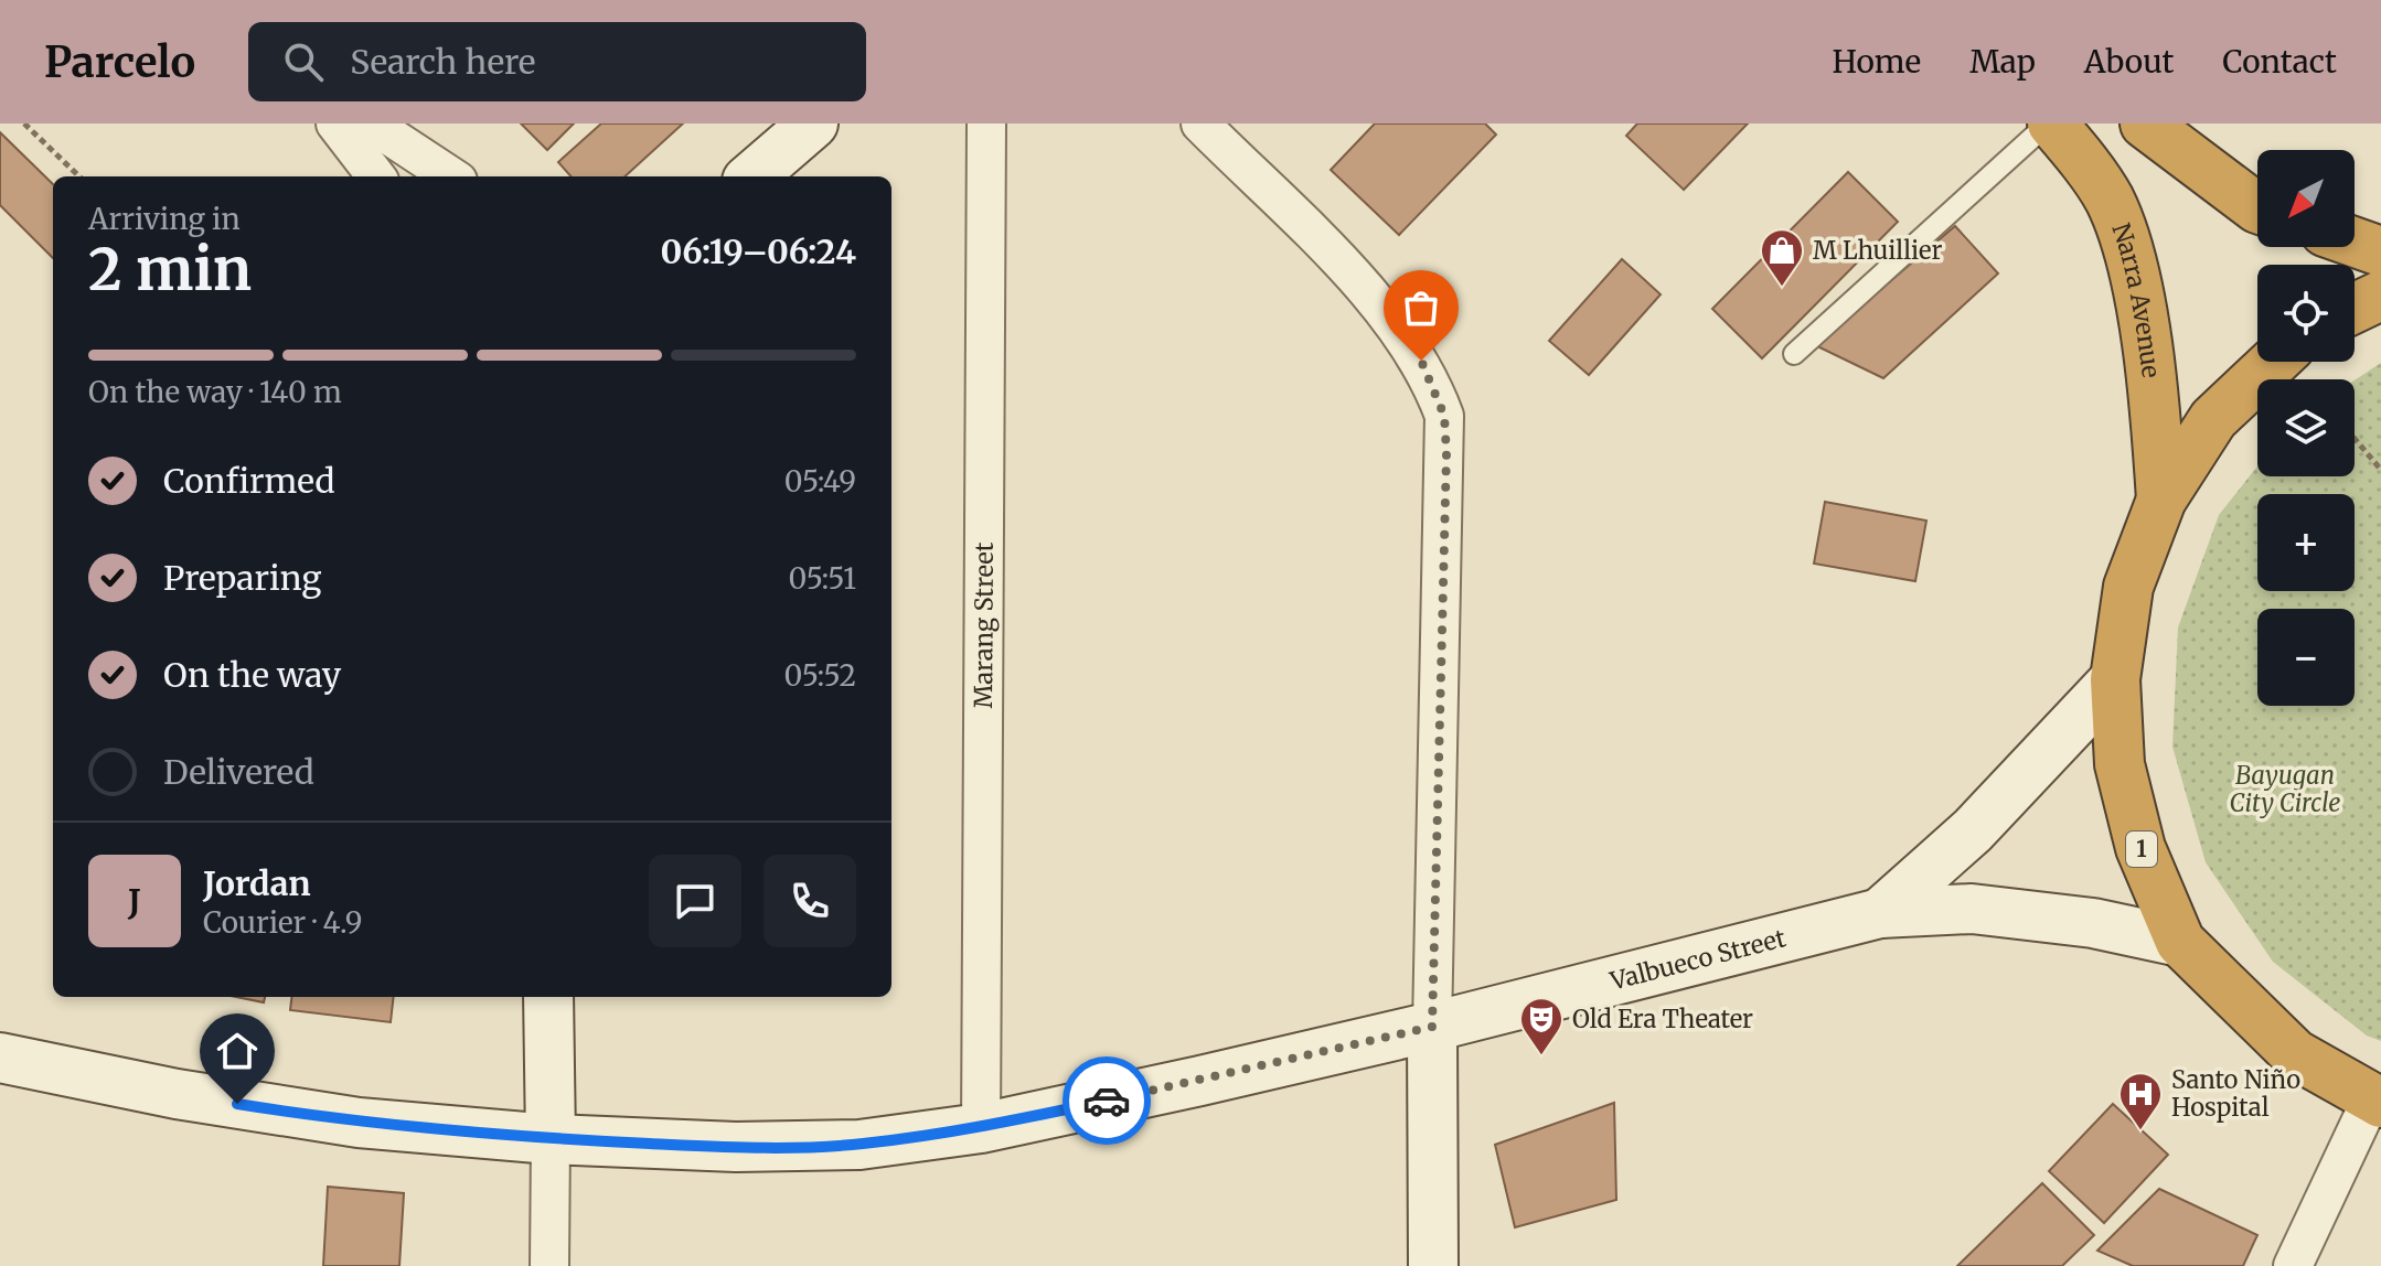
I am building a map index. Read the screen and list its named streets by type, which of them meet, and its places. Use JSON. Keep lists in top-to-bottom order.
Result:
{
  "streets": {
    "highway": ["Narra Avenue", "1"],
    "street": ["Marang Street", "Valbueco Street"]
  },
  "crossings": [
    ["Narra Avenue", "1"],
    ["Marang Street", "Valbueco Street"],
    ["1", "Valbueco Street"]
  ],
  "parks": ["Bayugan City Circle"],
  "places": {
    "shop": ["M Lhuillier"],
    "theatre": ["Old Era Theater"],
    "hospital": ["Santo Niño Hospital"]
  },
  "north": "bottom left",
  "page": {
    "header": "Parcelo",
    "search": "Search here",
    "nav": [
      "Home",
      "Map",
      "About",
      "Contact"
    ],
    "map_buttons": ["+", "−"],
    "heading": ["2 min", "Arriving in", "06:19–06:24"],
    "panel": ["Jordan", "Courier · 4.9"],
    "bar": "On the way · 140 m",
    "list": [
      ["Confirmed", "05:49"],
      ["Preparing", "05:51"],
      ["On the way", "05:52"],
      "Delivered"
    ],
    "round": "J"
  }
}
